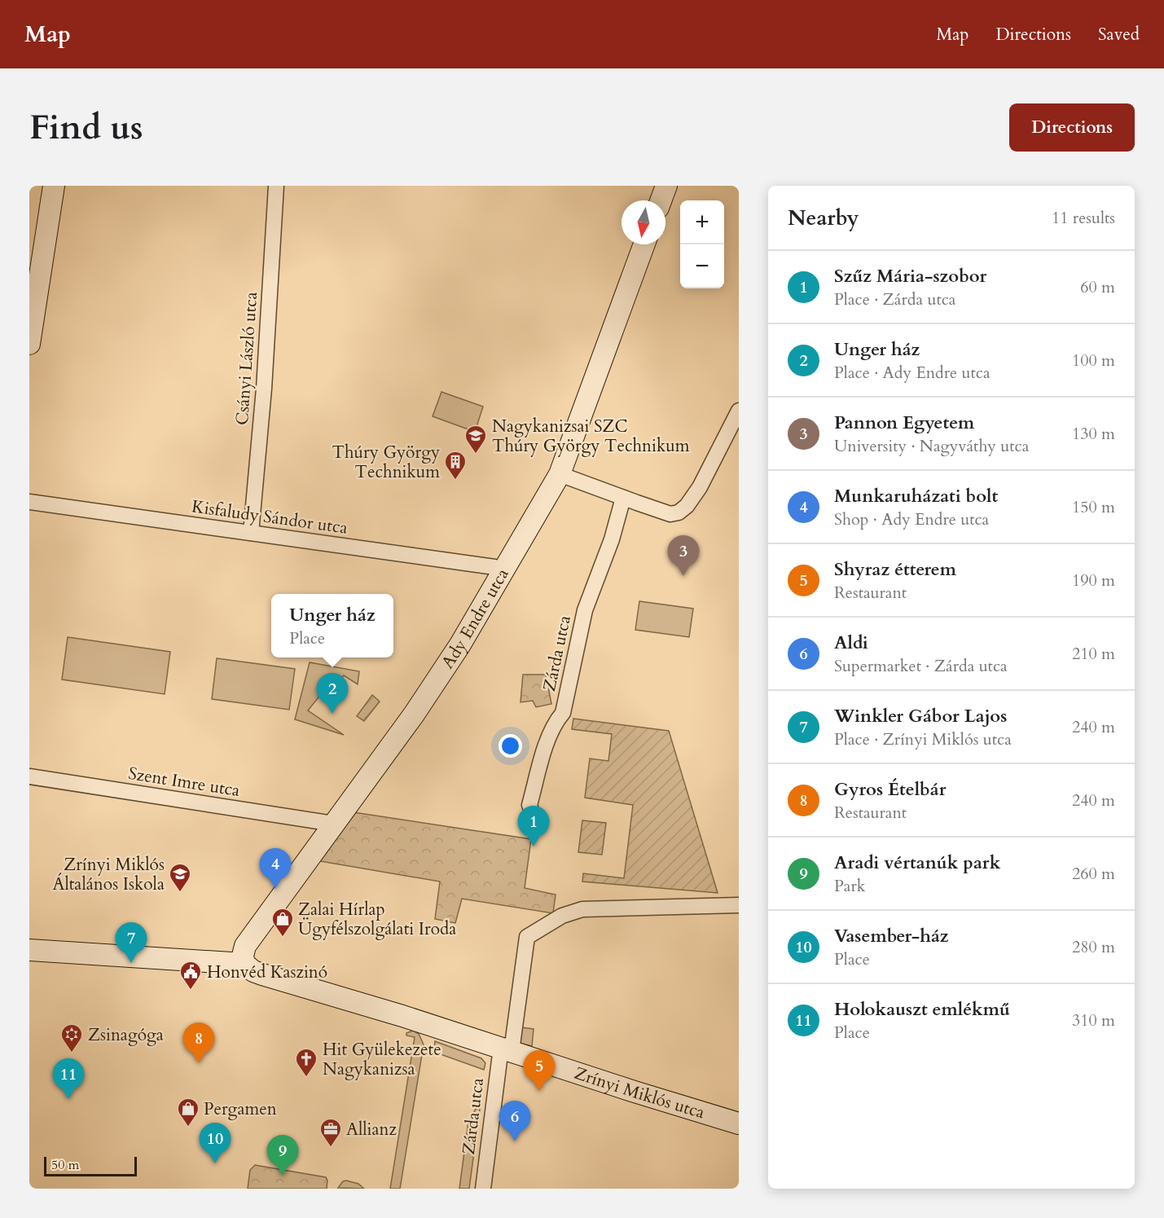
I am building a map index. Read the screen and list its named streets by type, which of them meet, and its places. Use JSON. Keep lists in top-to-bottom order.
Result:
{
  "streets": {
    "main road": ["Ady Endre utca", "Zrínyi Miklós utca"],
    "street": [
      "Csányi László utca",
      "Kisfaludy Sándor utca",
      "Zárda utca",
      "Szent Imre utca"
    ]
  },
  "crossings": [
    ["Csányi László utca", "Kisfaludy Sándor utca"],
    ["Kisfaludy Sándor utca", "Ady Endre utca"],
    ["Ady Endre utca", "Szent Imre utca"],
    ["Ady Endre utca", "Zrínyi Miklós utca"],
    ["Zárda utca", "Zrínyi Miklós utca"]
  ],
  "places": {
    "school or university": ["Nagykanizsai SZC Thúry György Technikum", "Zrínyi Miklós Általános Iskola"],
    "building": ["Thúry György Technikum"],
    "shop": ["Zalai Hírlap Ügyfélszolgálati Iroda", "Pergamen"],
    "public building": ["Honvéd Kaszinó"],
    "synagogue": ["Zsinagóga"],
    "church": ["Hit Gyülekezete Nagykanizsa"],
    "office": ["Allianz"]
  },
  "scale_bar": "50 m",
  "north": "bottom",
  "page": {
    "header": "Map",
    "nav": ["Map", "Directions", "Saved"],
    "buttons": "Directions",
    "title": "Find us",
    "heading": ["Nearby", "11 results"],
    "map_buttons": ["+", "−"],
    "list": [
      {
        "mark": "1",
        "name": "Szűz Mária-szobor",
        "note": "Place · Zárda utca",
        "value": "60 m"
      },
      {
        "mark": "2",
        "name": "Unger ház",
        "note": "Place · Ady Endre utca",
        "value": "100 m"
      },
      {
        "mark": "3",
        "name": "Pannon Egyetem",
        "note": "University · Nagyváthy utca",
        "value": "130 m"
      },
      {
        "mark": "4",
        "name": "Munkaruházati bolt",
        "note": "Shop · Ady Endre utca",
        "value": "150 m"
      },
      {
        "mark": "5",
        "name": "Shyraz étterem",
        "note": "Restaurant",
        "value": "190 m"
      },
      {
        "mark": "6",
        "name": "Aldi",
        "note": "Supermarket · Zárda utca",
        "value": "210 m"
      },
      {
        "mark": "7",
        "name": "Winkler Gábor Lajos",
        "note": "Place · Zrínyi Miklós utca",
        "value": "240 m"
      },
      {
        "mark": "8",
        "name": "Gyros Ételbár",
        "note": "Restaurant",
        "value": "240 m"
      },
      {
        "mark": "9",
        "name": "Aradi vértanúk park",
        "note": "Park",
        "value": "260 m"
      },
      {
        "mark": "10",
        "name": "Vasember-ház",
        "note": "Place",
        "value": "280 m"
      },
      {
        "mark": "11",
        "name": "Holokauszt emlékmű",
        "note": "Place",
        "value": "310 m"
      }
    ],
    "pins": [
      "3",
      "2",
      "1",
      "4",
      "7",
      "8",
      "5",
      "11",
      "6",
      "10",
      "9"
    ],
    "popup": ["Unger ház", "Place"],
    "scale": "50 m"
  }
}
